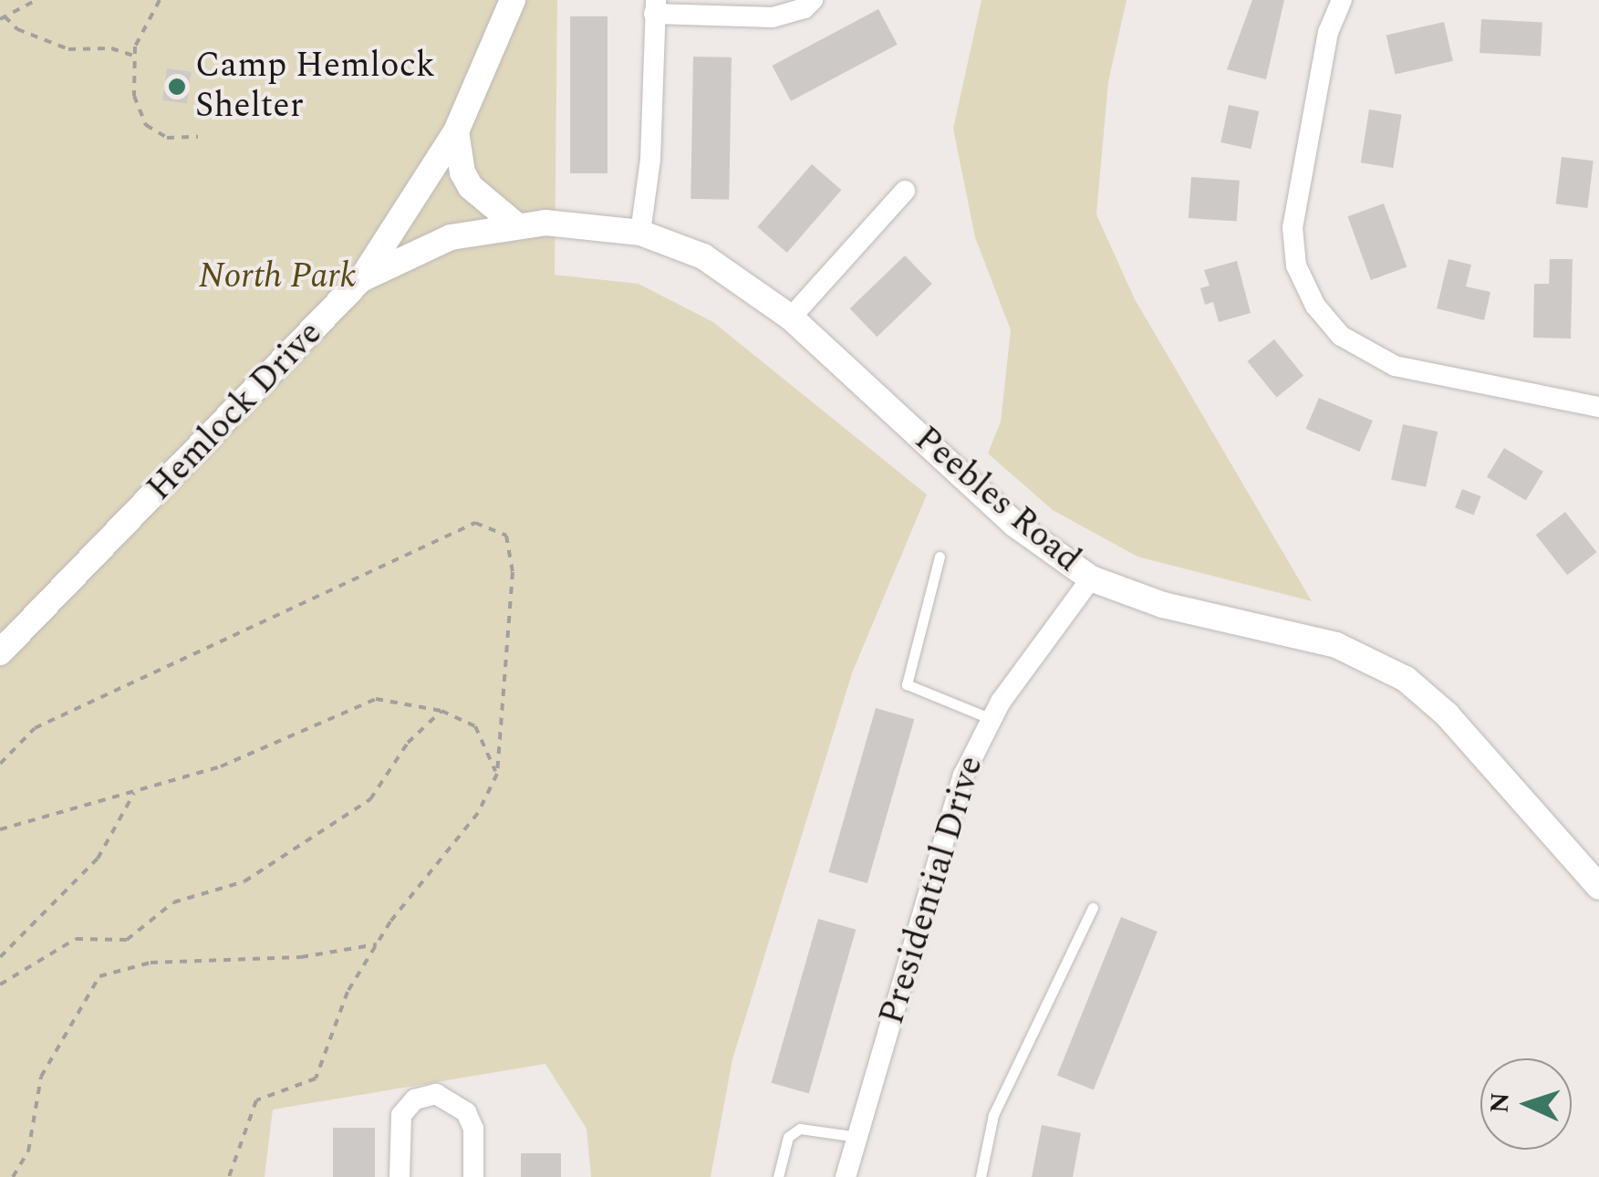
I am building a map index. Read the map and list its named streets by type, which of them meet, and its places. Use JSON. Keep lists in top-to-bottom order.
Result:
{
  "streets": {
    "street": ["Hemlock Drive", "Peebles Road", "Presidential Drive"]
  },
  "crossings": [
    ["Hemlock Drive", "Peebles Road"],
    ["Peebles Road", "Presidential Drive"]
  ],
  "parks": ["North Park"],
  "places": ["Camp Hemlock Shelter"],
  "north": "left"
}
